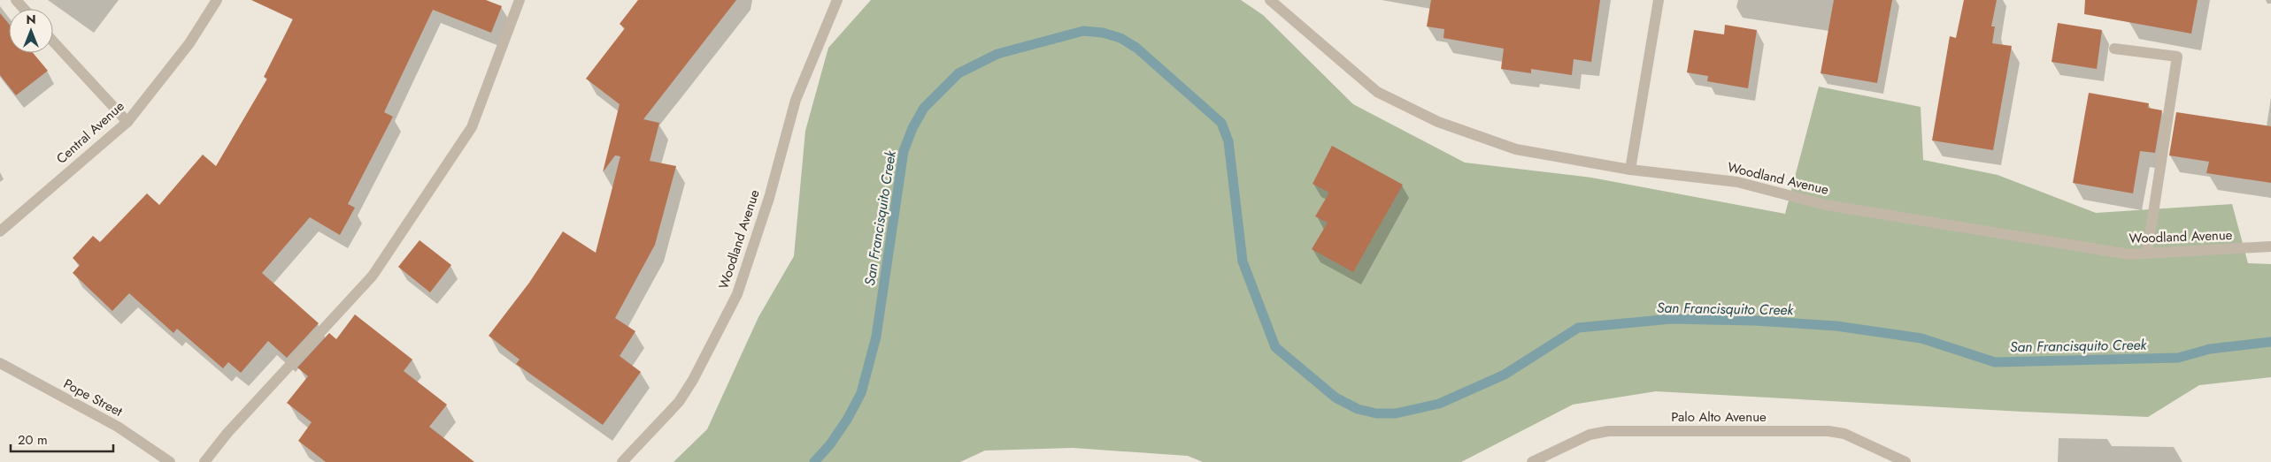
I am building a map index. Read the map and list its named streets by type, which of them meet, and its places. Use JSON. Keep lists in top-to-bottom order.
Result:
{
  "streets": {
    "street": [
      "Central Avenue",
      "Woodland Avenue",
      "Pope Street",
      "Palo Alto Avenue"
    ]
  },
  "water": ["San Francisquito Creek"],
  "scale_bar": "20 m",
  "north": "top"
}
